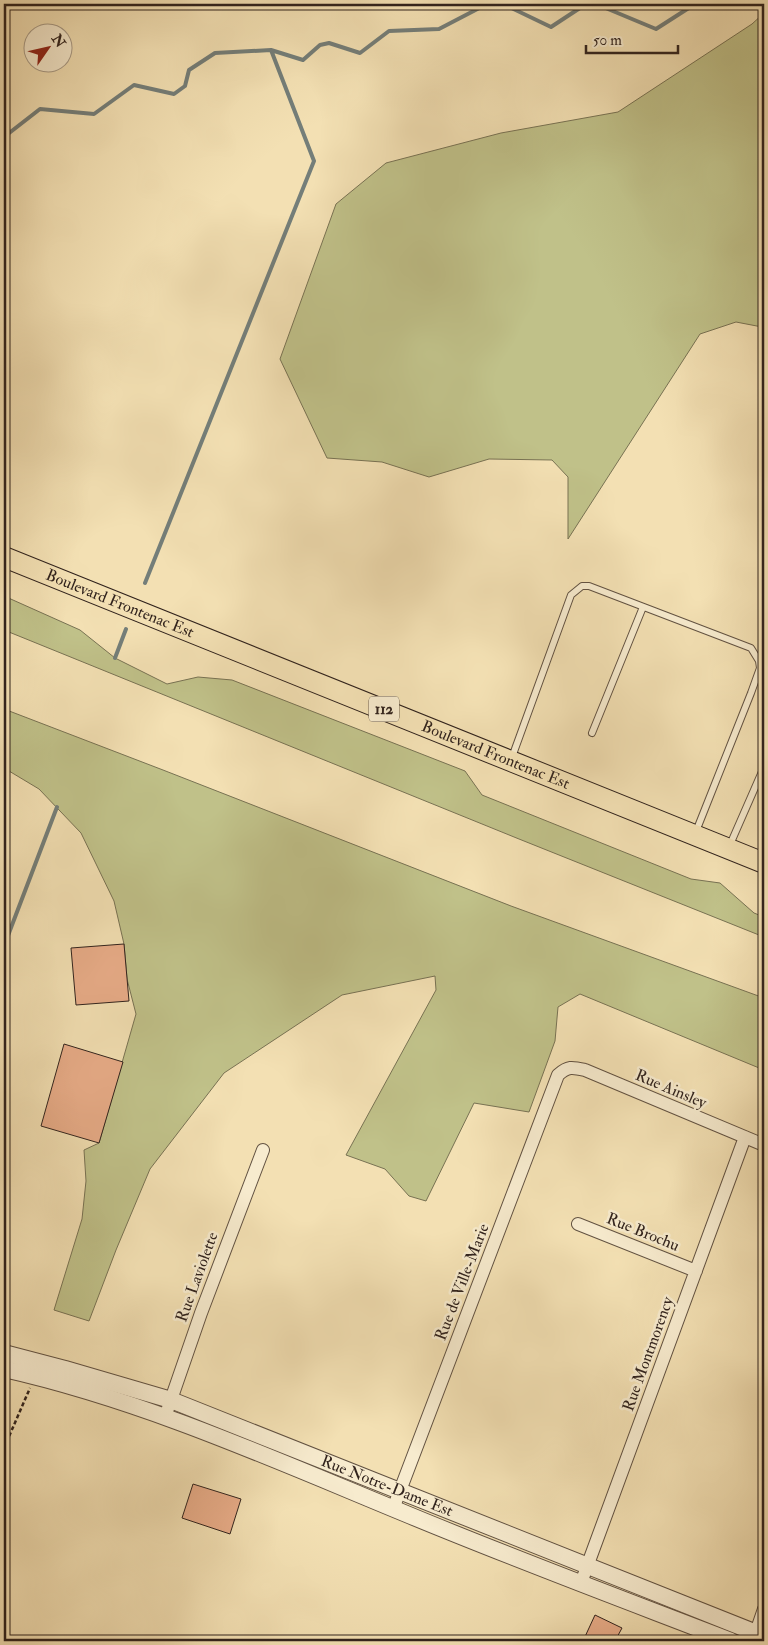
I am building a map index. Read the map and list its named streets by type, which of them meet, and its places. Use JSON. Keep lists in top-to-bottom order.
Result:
{
  "streets": {
    "main road": ["Boulevard Frontenac Est", "112"],
    "street": [
      "Rue Ainsley",
      "Rue Brochu",
      "Rue Laviolette",
      "Rue de Ville-Marie",
      "Rue Montmorency",
      "Rue Notre-Dame Est"
    ]
  },
  "crossings": [
    ["Rue Ainsley", "Rue de Ville-Marie"],
    ["Rue Ainsley", "Rue Montmorency"],
    ["Rue Brochu", "Rue Montmorency"],
    ["Rue Laviolette", "Rue Notre-Dame Est"],
    ["Rue de Ville-Marie", "Rue Notre-Dame Est"],
    ["Rue Montmorency", "Rue Notre-Dame Est"]
  ],
  "scale_bar": "50 m",
  "north": "top right"
}
